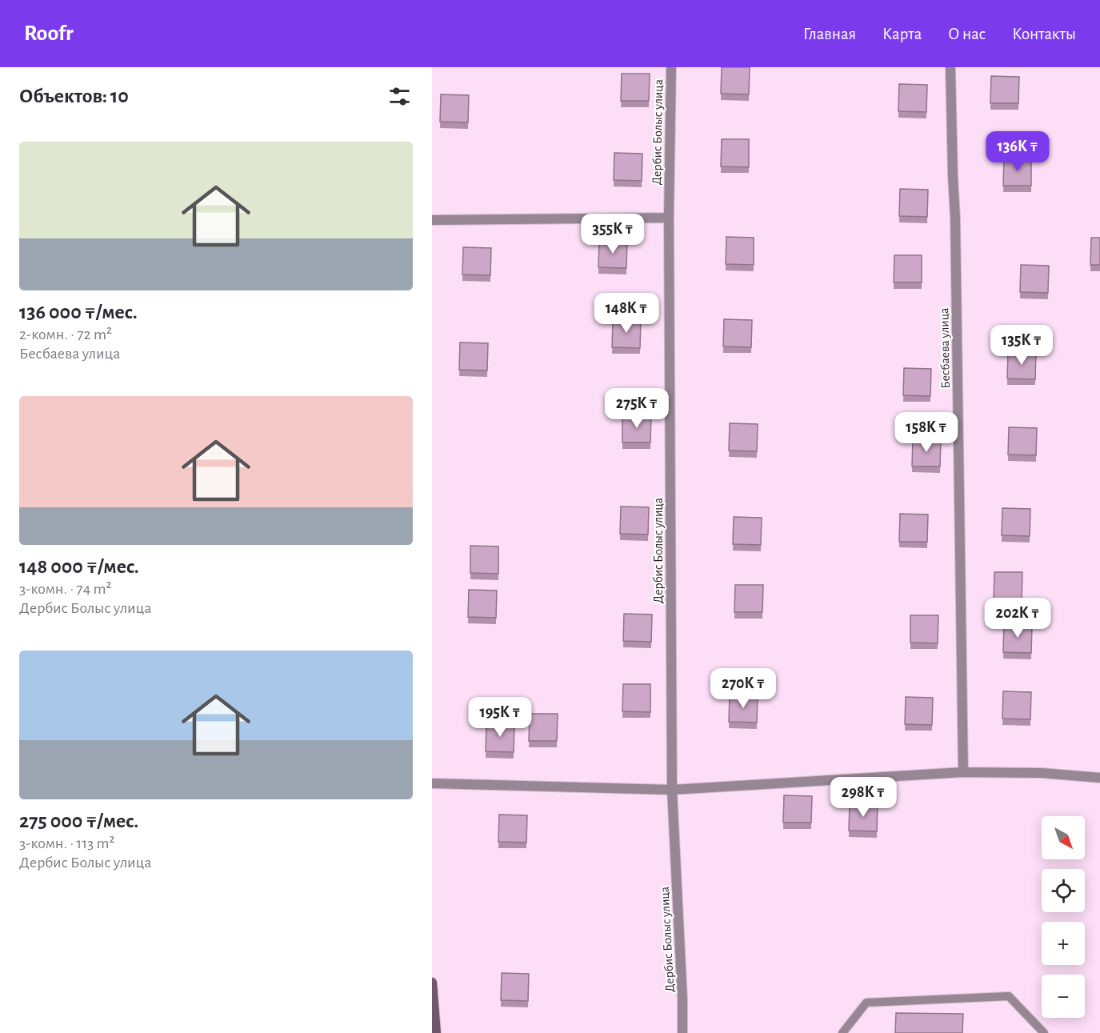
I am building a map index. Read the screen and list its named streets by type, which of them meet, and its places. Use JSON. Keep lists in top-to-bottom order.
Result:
{
  "streets": {
    "street": ["Дербис Болыс улица", "Бесбаева улица"]
  },
  "north": "bottom right",
  "page": {
    "header": "Roofr",
    "nav": [
      "Главная",
      "Карта",
      "О нас",
      "Контакты"
    ],
    "heading": "Объектов: 10",
    "list": [
      {
        "name": "136 000 ₸/мес.",
        "note": "2-комн. · 72 m² · Бесбаева улица"
      },
      {
        "name": "148 000 ₸/мес.",
        "note": "3-комн. · 74 m² · Дербис Болыс улица"
      },
      {
        "name": "275 000 ₸/мес.",
        "note": "3-комн. · 113 m² · Дербис Болыс улица"
      }
    ],
    "price": [
      "136K ₸",
      "355K ₸",
      "148K ₸",
      "135K ₸",
      "275K ₸",
      "158K ₸",
      "202K ₸",
      "270K ₸",
      "195K ₸",
      "298K ₸"
    ],
    "map_buttons": ["+", "−"]
  }
}
